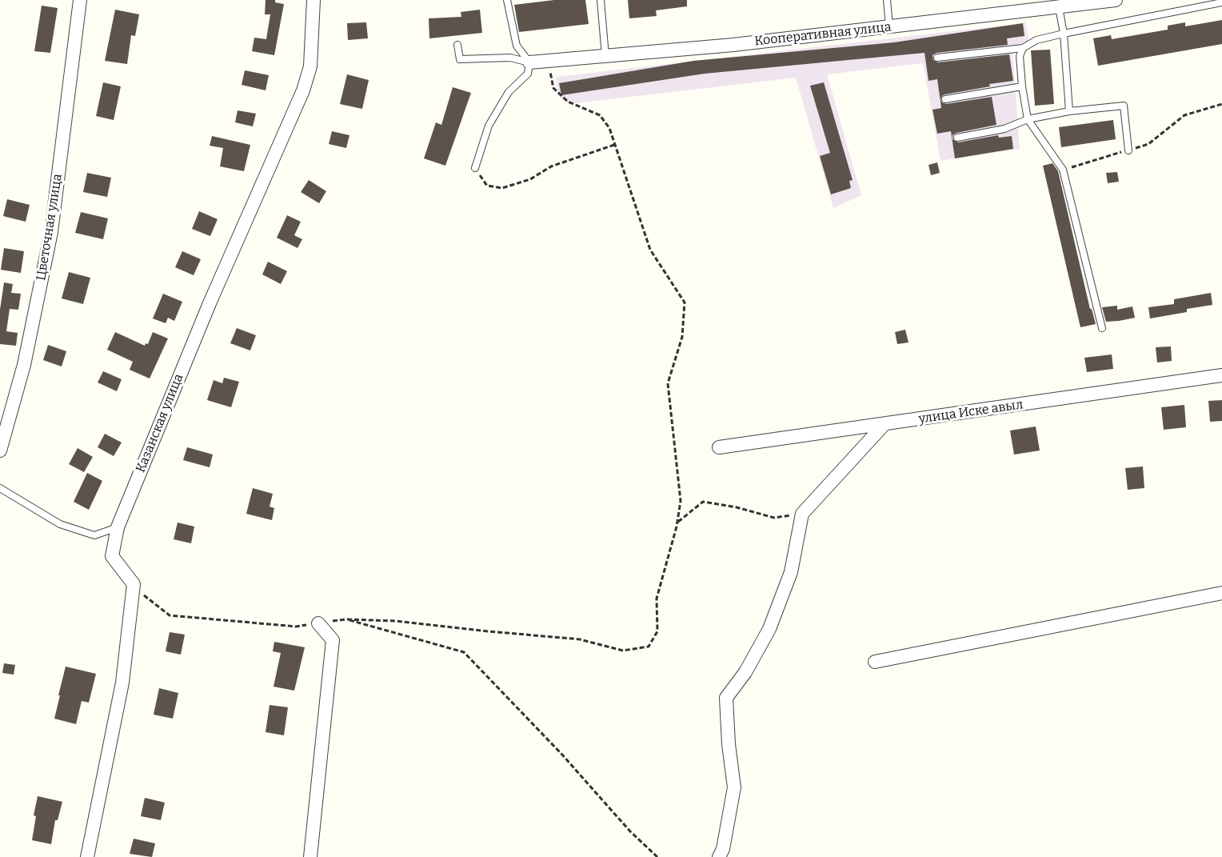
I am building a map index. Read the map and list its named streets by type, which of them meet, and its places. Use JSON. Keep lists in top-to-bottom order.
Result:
{
  "streets": {
    "street": [
      "Кооперативная улица",
      "Цветочная улица",
      "улица Иске авыл",
      "Казанская улица"
    ]
  }
}
